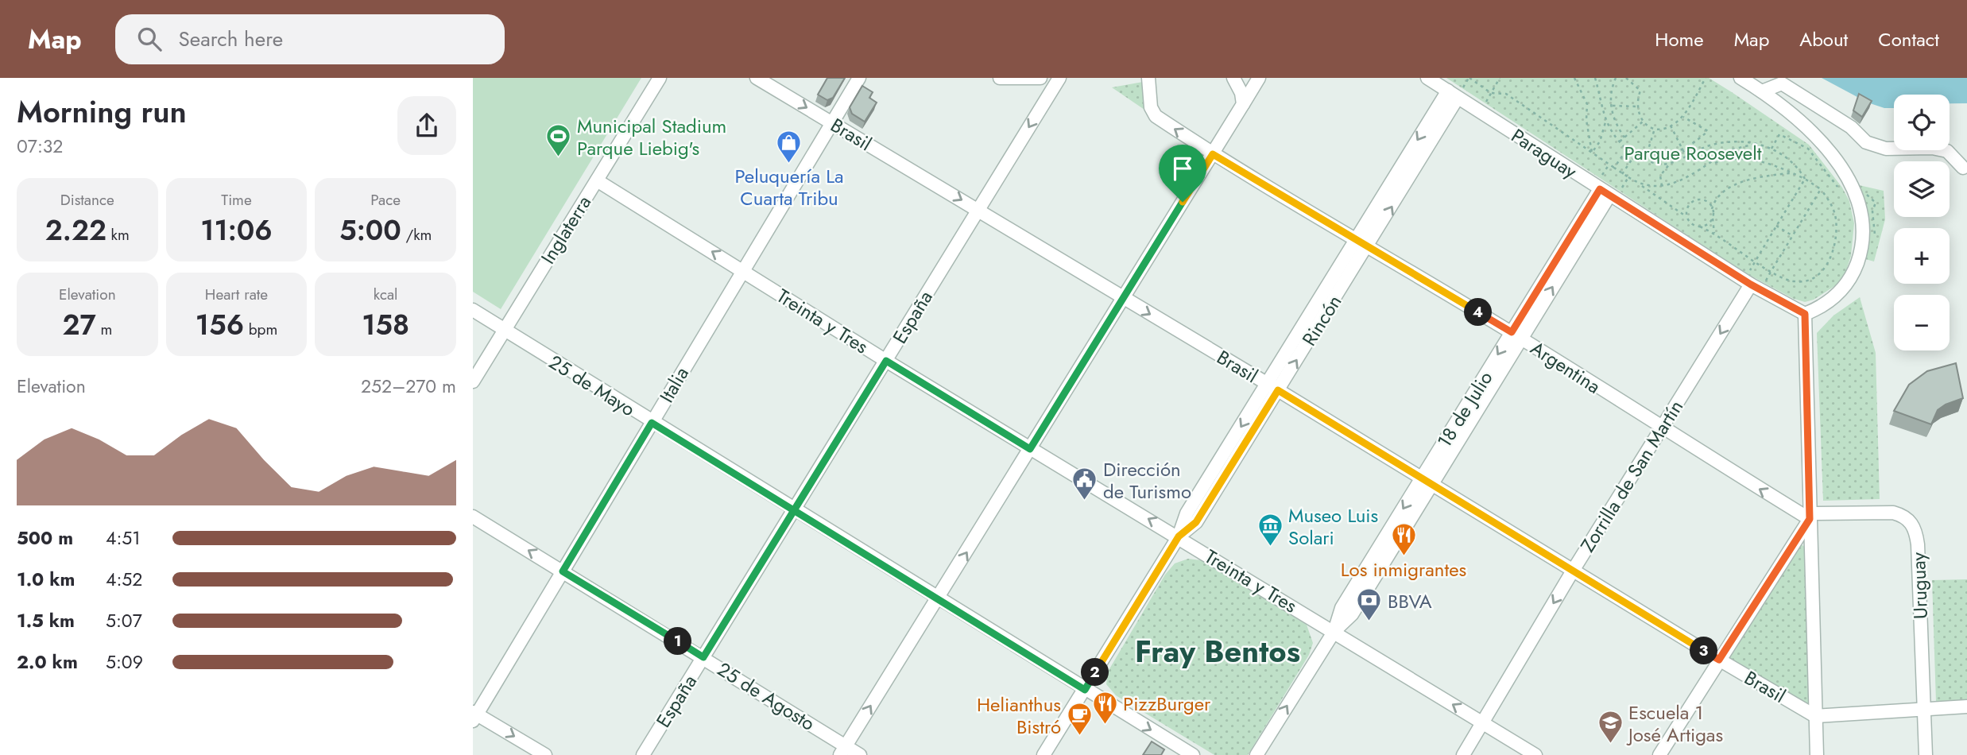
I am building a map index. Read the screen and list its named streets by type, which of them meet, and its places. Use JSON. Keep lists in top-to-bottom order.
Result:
{
  "streets": {
    "street": [
      "Brasil",
      "Paraguay",
      "Inglaterra",
      "España",
      "Rincón",
      "Treinta y Tres",
      "Argentina",
      "Italia",
      "25 de Mayo",
      "18 de Julio",
      "Zorrilla de San Martín",
      "Uruguay",
      "25 de Agosto"
    ]
  },
  "crossings": [
    ["Brasil", "España"],
    ["Brasil", "Rincón"],
    ["Brasil", "Italia"],
    ["Brasil", "18 de Julio"],
    ["Brasil", "Zorrilla de San Martín"],
    ["Paraguay", "Rincón"],
    ["Paraguay", "18 de Julio"],
    ["Paraguay", "Zorrilla de San Martín"],
    ["Inglaterra", "Treinta y Tres"],
    ["Inglaterra", "25 de Mayo"],
    ["España", "Treinta y Tres"],
    ["España", "25 de Mayo"],
    ["España", "25 de Agosto"],
    ["Rincón", "Treinta y Tres"],
    ["Rincón", "Argentina"],
    ["Rincón", "25 de Mayo"],
    ["Treinta y Tres", "Italia"],
    ["Treinta y Tres", "18 de Julio"],
    ["Treinta y Tres", "Zorrilla de San Martín"],
    ["Argentina", "18 de Julio"],
    ["Argentina", "Zorrilla de San Martín"],
    ["Argentina", "Uruguay"],
    ["Italia", "25 de Mayo"],
    ["Italia", "25 de Agosto"]
  ],
  "one_way": ["Treinta y Tres", "Zorrilla de San Martín"],
  "districts": ["Fray Bentos"],
  "parks": ["Parque Roosevelt"],
  "places": {
    "sports": ["Municipal Stadium Parque Liebig's"],
    "shop": ["Peluquería La Cuarta Tribu"],
    "public building": ["Dirección de Turismo"],
    "museum": ["Museo Luis Solari"],
    "restaurant": ["Los inmigrantes", "PizzBurger"],
    "bank": ["BBVA"],
    "cafe": ["Helianthus Bistró"],
    "school or university": ["Escuela 1 José Artigas"]
  },
  "page": {
    "header": "Map",
    "search": "Search here",
    "nav": [
      "Home",
      "Map",
      "About",
      "Contact"
    ],
    "heading": ["Morning run", "07:32"],
    "map_buttons": ["+", "−"],
    "stats": [
      ["Distance", "2.22 km"],
      ["Time", "11:06"],
      ["Pace", "5:00 /km"],
      ["Elevation", "27 m"],
      ["Heart rate", "156 bpm"],
      ["kcal", "158"]
    ],
    "pins": [
      "4",
      "1",
      "3",
      "2"
    ],
    "chart": ["Elevation", "252–270 m"],
    "list": [
      {
        "name": "500 m",
        "note": "4:51"
      },
      {
        "name": "1.0 km",
        "note": "4:52"
      },
      {
        "name": "1.5 km",
        "note": "5:07"
      },
      {
        "name": "2.0 km",
        "note": "5:09"
      }
    ]
  }
}
